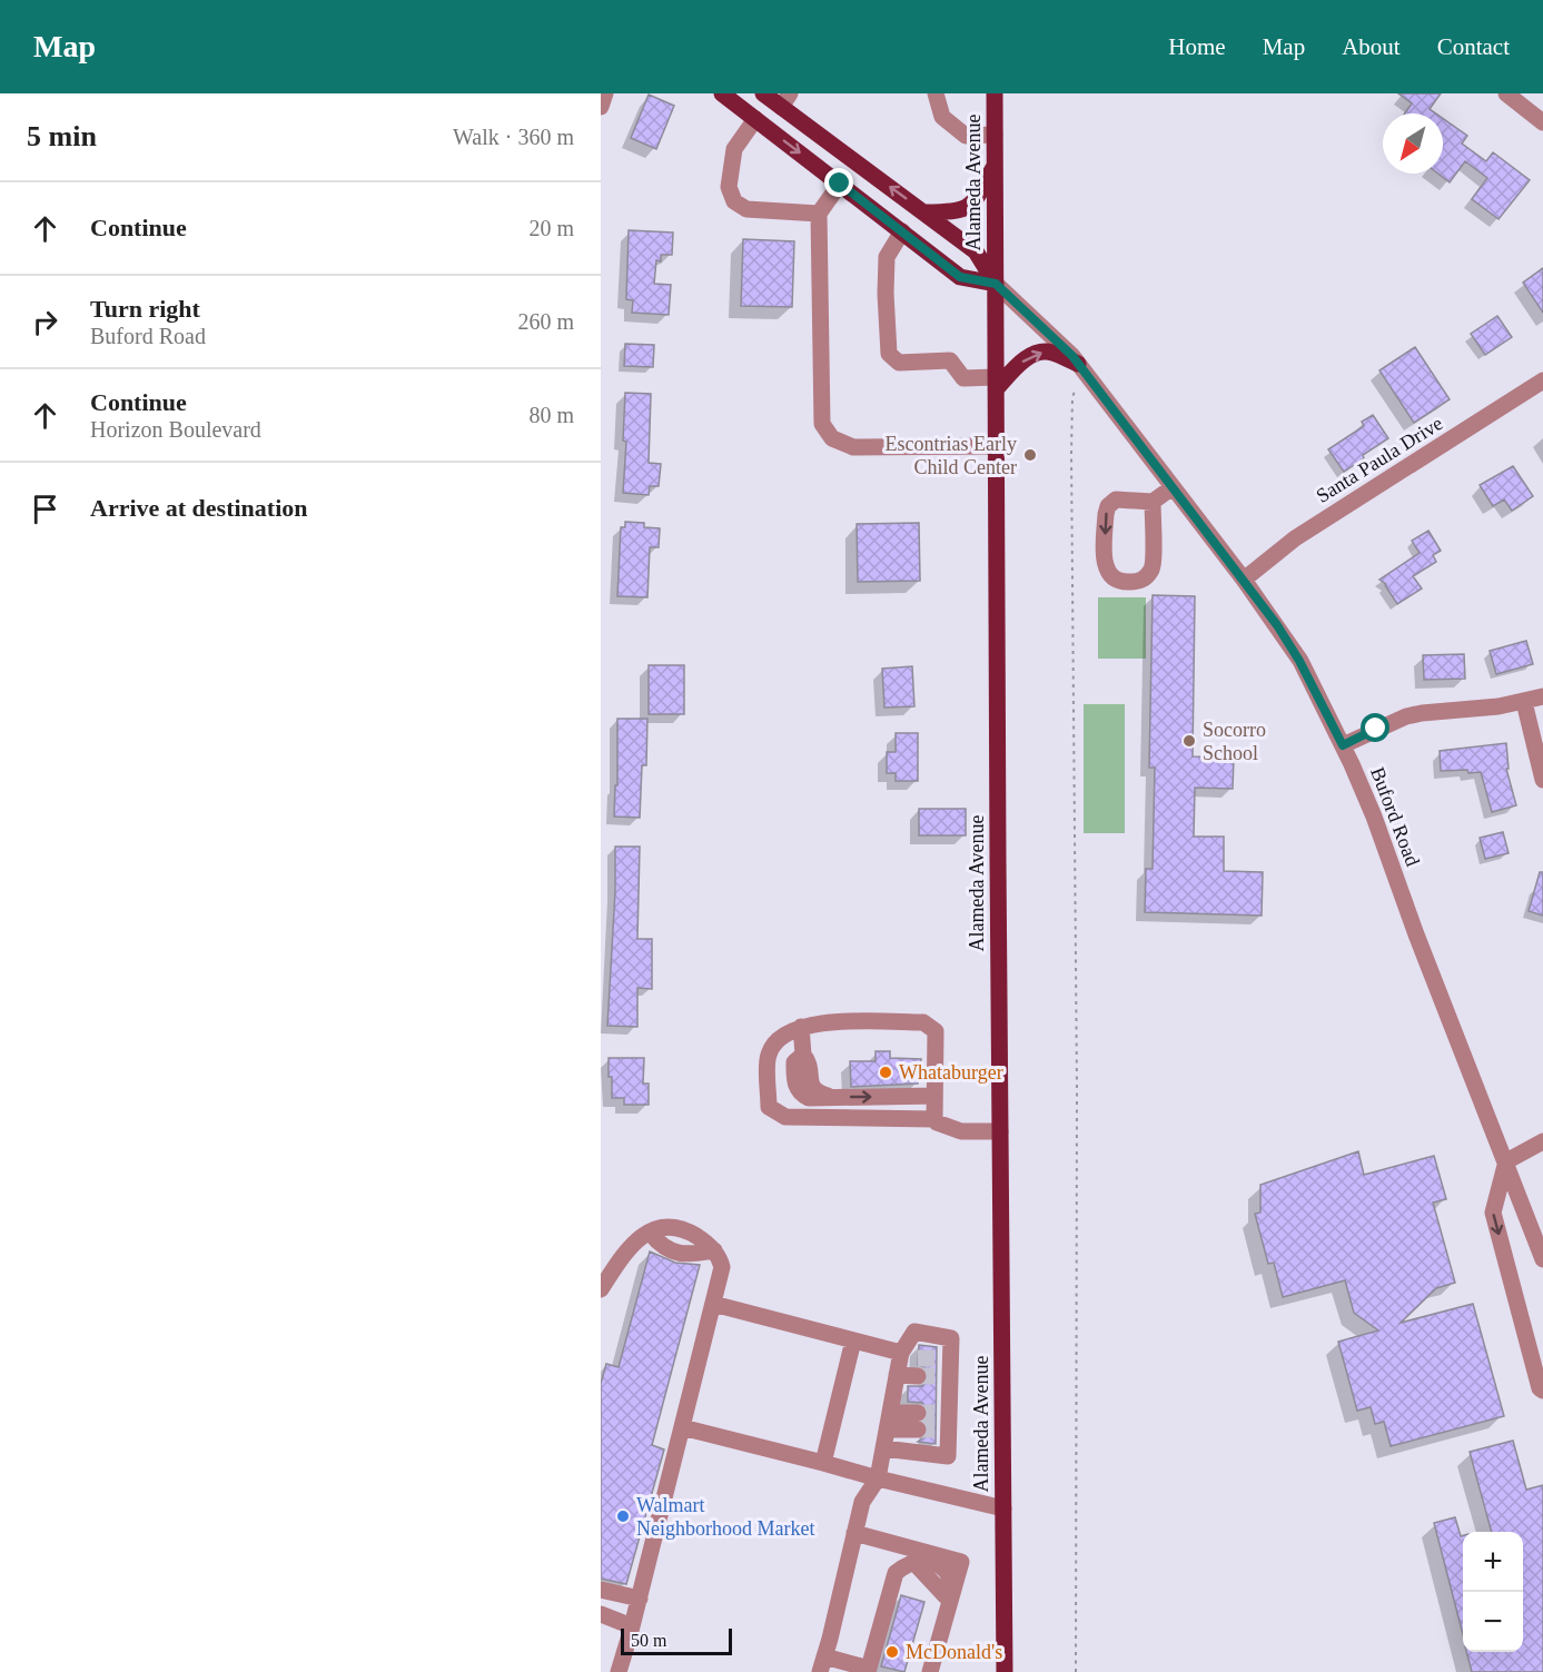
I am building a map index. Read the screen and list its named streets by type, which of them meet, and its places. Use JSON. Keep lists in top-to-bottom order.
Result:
{
  "streets": {
    "main road": ["Alameda Avenue"],
    "street": ["Santa Paula Drive", "Buford Road"]
  },
  "crossings": [
    ["Alameda Avenue", "Buford Road"],
    ["Santa Paula Drive", "Buford Road"]
  ],
  "places": [
    "Escontrias Early Child Center",
    "Socorro School",
    "Whataburger",
    "Walmart Neighborhood Market",
    "McDonald's"
  ],
  "scale_bar": "50 m",
  "north": "bottom left",
  "page": {
    "header": "Map",
    "nav": [
      "Home",
      "Map",
      "About",
      "Contact"
    ],
    "heading": ["5 min", "Walk · 360 m"],
    "list": [
      ["Continue", "20 m"],
      ["Turn right", "Buford Road", "260 m"],
      ["Continue", "Horizon Boulevard", "80 m"],
      "Arrive at destination"
    ],
    "map_buttons": ["+", "−"],
    "scale": "50 m"
  }
}
